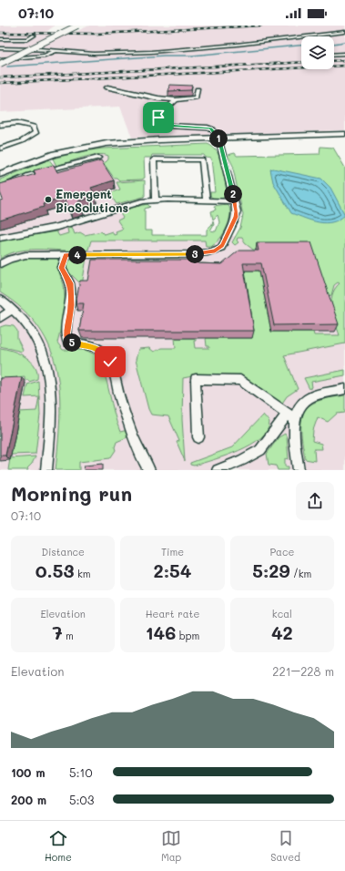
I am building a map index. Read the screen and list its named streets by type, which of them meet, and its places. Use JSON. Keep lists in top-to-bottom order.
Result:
{
  "places": ["Emergent BioSolutions"],
  "page": {
    "status": "07:10",
    "pins": [
      "1",
      "2",
      "3",
      "4",
      "5"
    ],
    "heading": ["Morning run", "07:10"],
    "stats": [
      ["Distance", "0.53 km"],
      ["Time", "2:54"],
      ["Pace", "5:29 /km"],
      ["Elevation", "7 m"],
      ["Heart rate", "146 bpm"],
      ["kcal", "42"]
    ],
    "chart": ["Elevation", "221–228 m"],
    "list": [
      {
        "name": "100 m",
        "note": "5:10"
      },
      {
        "name": "200 m",
        "note": "5:03"
      }
    ],
    "tabs": ["Home", "Map", "Saved"]
  }
}
